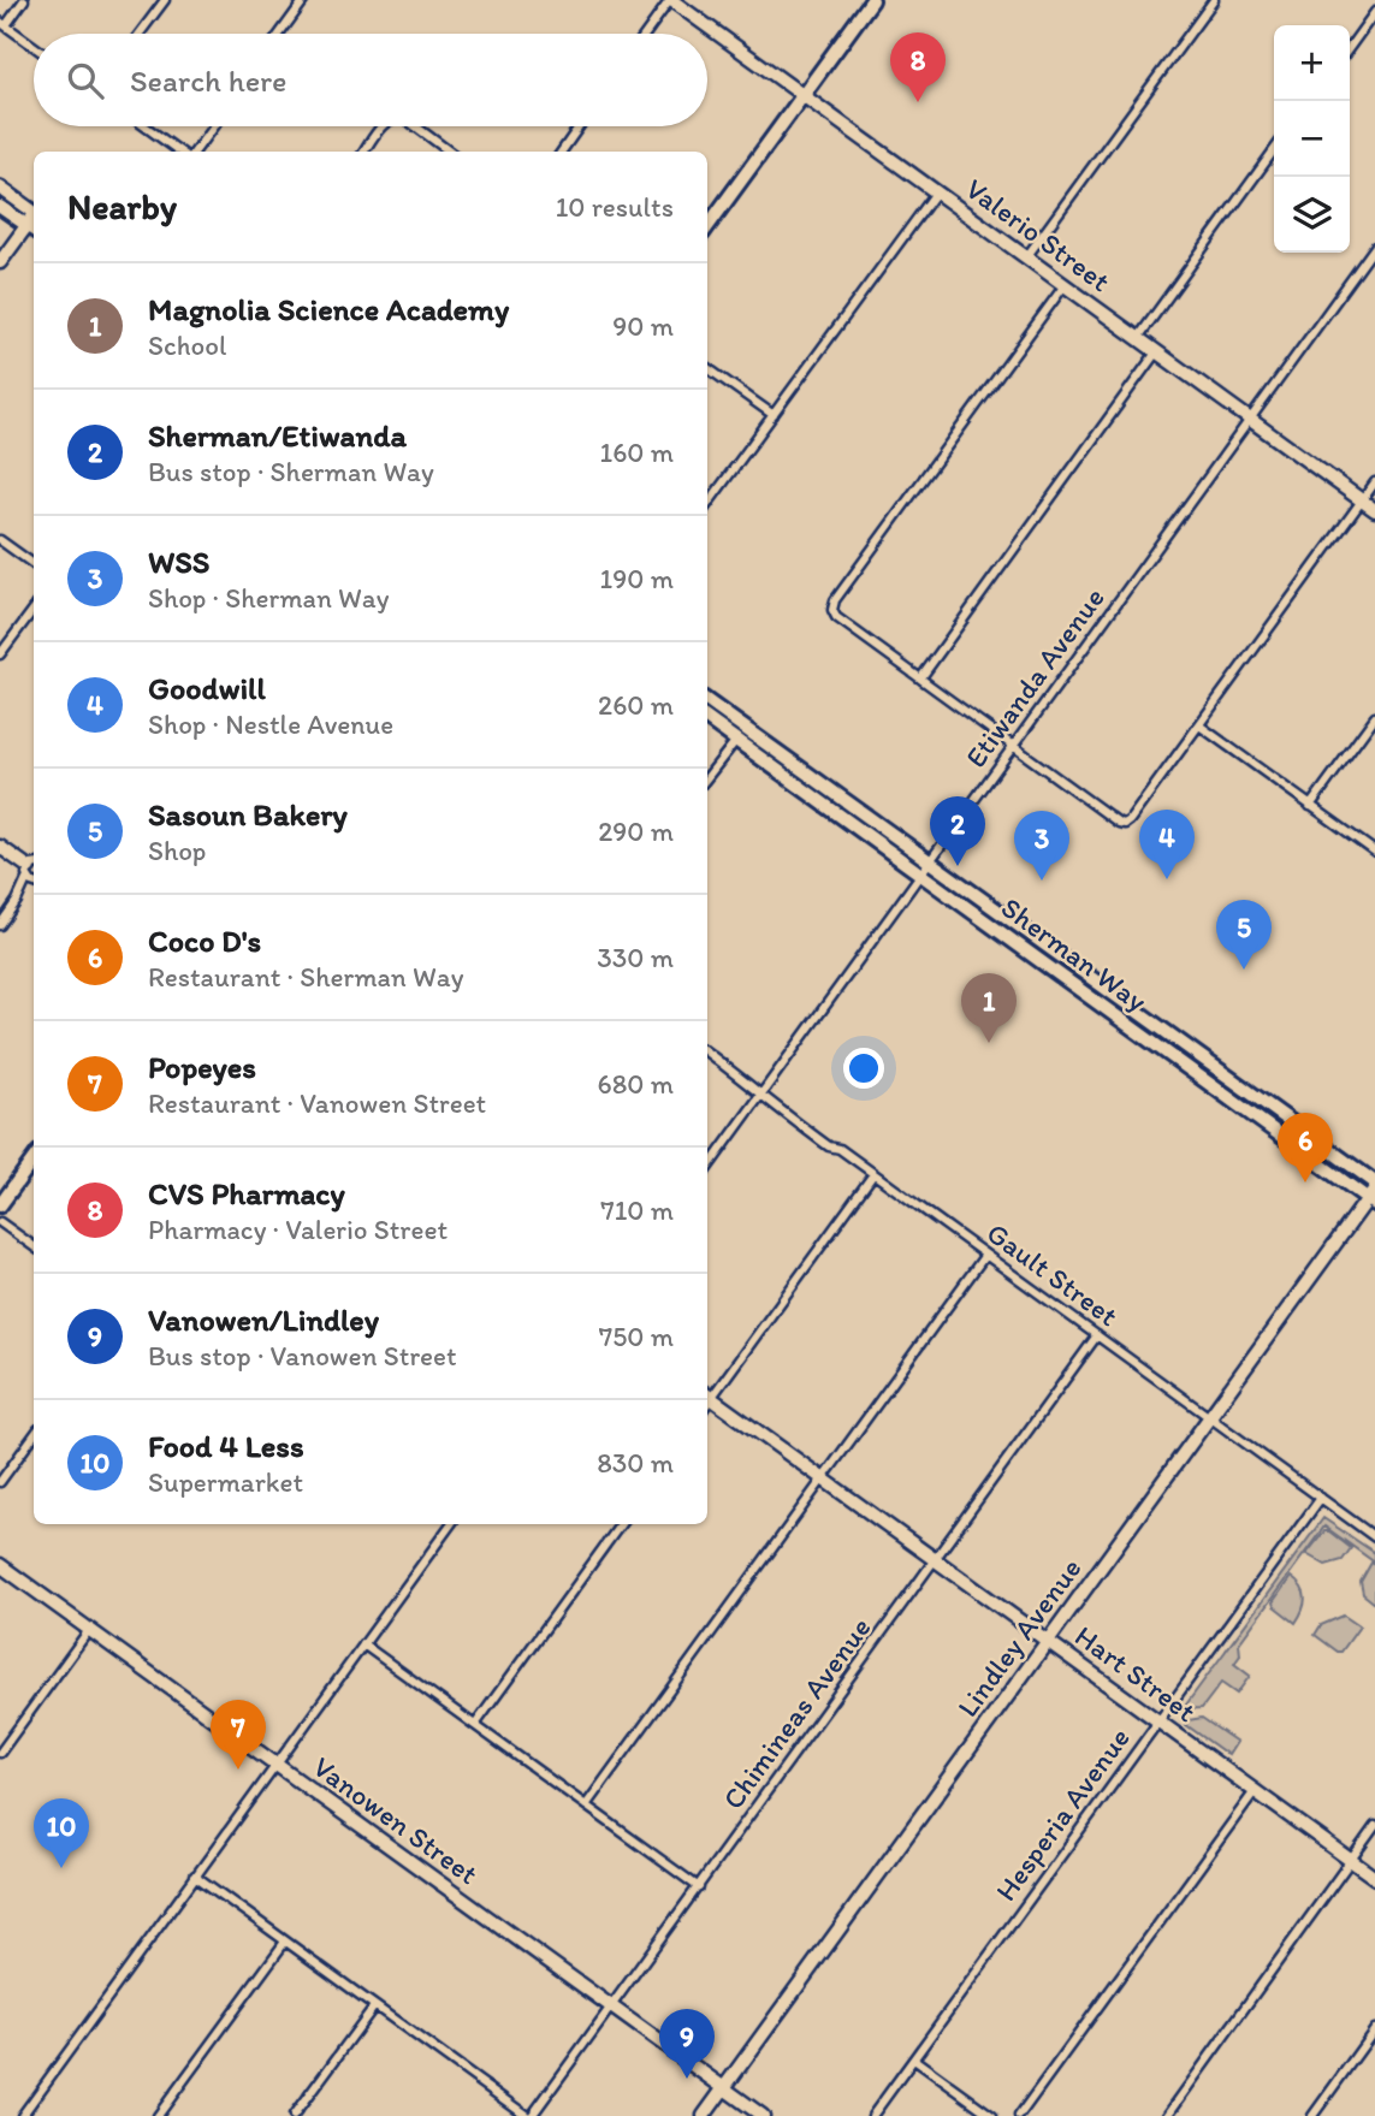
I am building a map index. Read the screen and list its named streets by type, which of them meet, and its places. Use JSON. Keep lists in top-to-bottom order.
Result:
{
  "streets": {
    "main road": [
      "Valerio Street",
      "Sherman Way",
      "Lindley Avenue",
      "Hart Street",
      "Vanowen Street"
    ],
    "street": [
      "Etiwanda Avenue",
      "Gault Street",
      "Chimineas Avenue",
      "Hesperia Avenue"
    ]
  },
  "crossings": [
    ["Valerio Street", "Etiwanda Avenue"],
    ["Etiwanda Avenue", "Sherman Way"],
    ["Etiwanda Avenue", "Gault Street"],
    ["Sherman Way", "Lindley Avenue"],
    ["Gault Street", "Lindley Avenue"],
    ["Gault Street", "Chimineas Avenue"],
    ["Gault Street", "Hesperia Avenue"],
    ["Lindley Avenue", "Hart Street"],
    ["Lindley Avenue", "Vanowen Street"],
    ["Hart Street", "Chimineas Avenue"],
    ["Hart Street", "Hesperia Avenue"],
    ["Chimineas Avenue", "Vanowen Street"]
  ],
  "page": {
    "map_buttons": ["+", "−"],
    "pins": [
      "8",
      "2",
      "4",
      "3",
      "5",
      "1",
      "6",
      "7",
      "10",
      "9"
    ],
    "search": "Search here",
    "heading": ["Nearby", "10 results"],
    "list": [
      {
        "mark": "1",
        "name": "Magnolia Science Academy",
        "note": "School",
        "value": "90 m"
      },
      {
        "mark": "2",
        "name": "Sherman/Etiwanda",
        "note": "Bus stop · Sherman Way",
        "value": "160 m"
      },
      {
        "mark": "3",
        "name": "WSS",
        "note": "Shop · Sherman Way",
        "value": "190 m"
      },
      {
        "mark": "4",
        "name": "Goodwill",
        "note": "Shop · Nestle Avenue",
        "value": "260 m"
      },
      {
        "mark": "5",
        "name": "Sasoun Bakery",
        "note": "Shop",
        "value": "290 m"
      },
      {
        "mark": "6",
        "name": "Coco D's",
        "note": "Restaurant · Sherman Way",
        "value": "330 m"
      },
      {
        "mark": "7",
        "name": "Popeyes",
        "note": "Restaurant · Vanowen Street",
        "value": "680 m"
      },
      {
        "mark": "8",
        "name": "CVS Pharmacy",
        "note": "Pharmacy · Valerio Street",
        "value": "710 m"
      },
      {
        "mark": "9",
        "name": "Vanowen/Lindley",
        "note": "Bus stop · Vanowen Street",
        "value": "750 m"
      },
      {
        "mark": "10",
        "name": "Food 4 Less",
        "note": "Supermarket",
        "value": "830 m"
      }
    ]
  }
}
